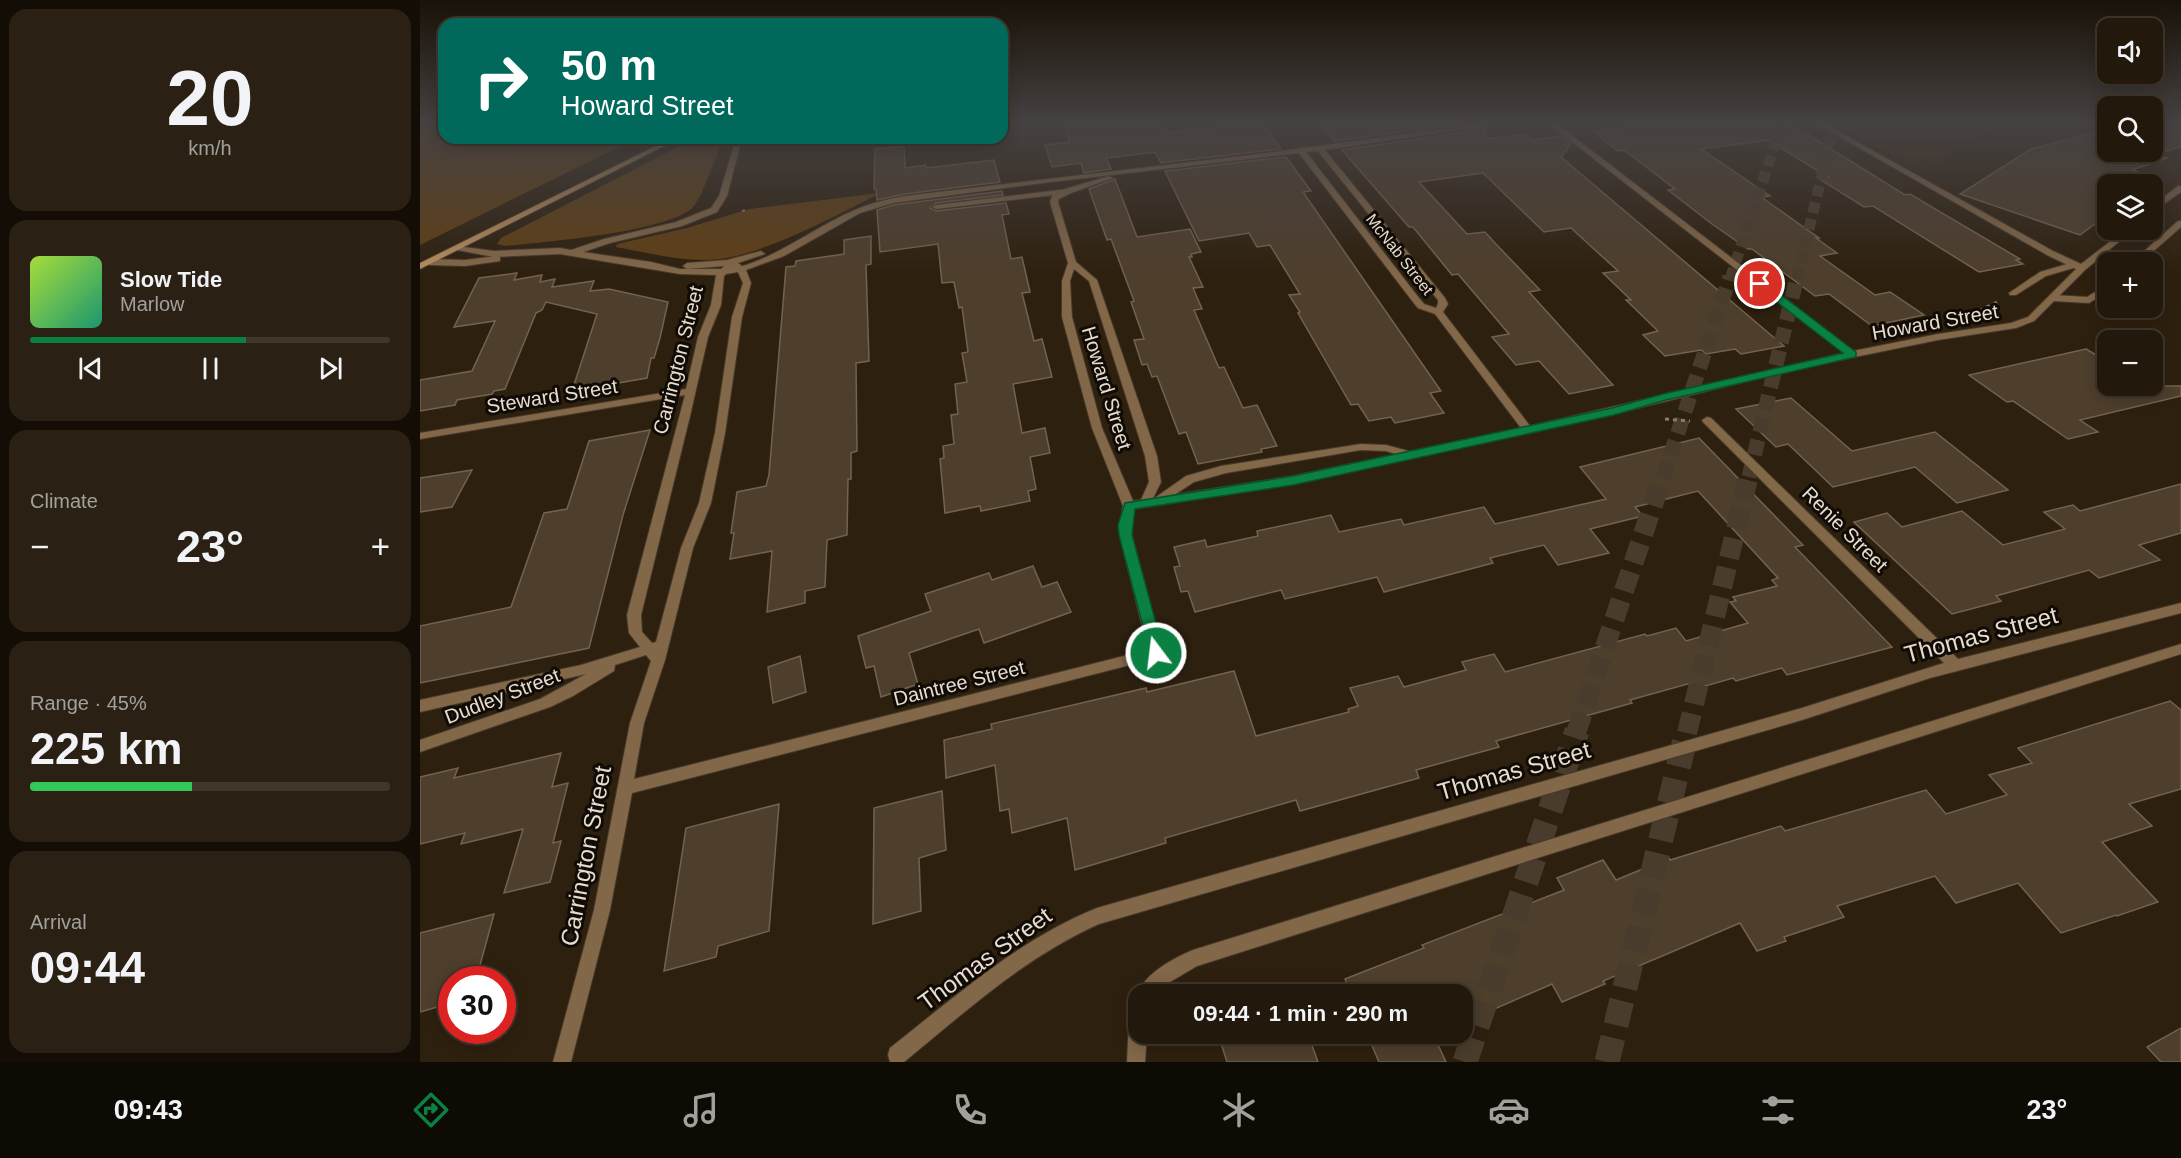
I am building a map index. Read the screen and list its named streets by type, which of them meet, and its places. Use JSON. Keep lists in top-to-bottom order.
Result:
{
  "streets": {
    "street": [
      "McNab Street",
      "Howard Street",
      "Carrington Street",
      "Steward Street",
      "Renie Street",
      "Thomas Street",
      "Daintree Street",
      "Dudley Street"
    ]
  },
  "crossings": [
    ["McNab Street", "Howard Street"],
    ["Howard Street", "Daintree Street"],
    ["Carrington Street", "Steward Street"],
    ["Carrington Street", "Daintree Street"],
    ["Carrington Street", "Dudley Street"],
    ["Renie Street", "Thomas Street"]
  ],
  "page": {
    "tile": [
      ["20", "km/h"],
      "Climate",
      ["Range · 45%", "225 km"],
      ["Arrival", "09:44"]
    ],
    "map_buttons": ["+", "−"],
    "turn": ["50 m", "Howard Street"],
    "song": ["Slow Tide", "Marlow"],
    "heat": ["−", "23°", "+"],
    "limit": "30",
    "trip": "09:44 · 1 min · 290 m",
    "tabs": ["09:43", "23°"]
  }
}
